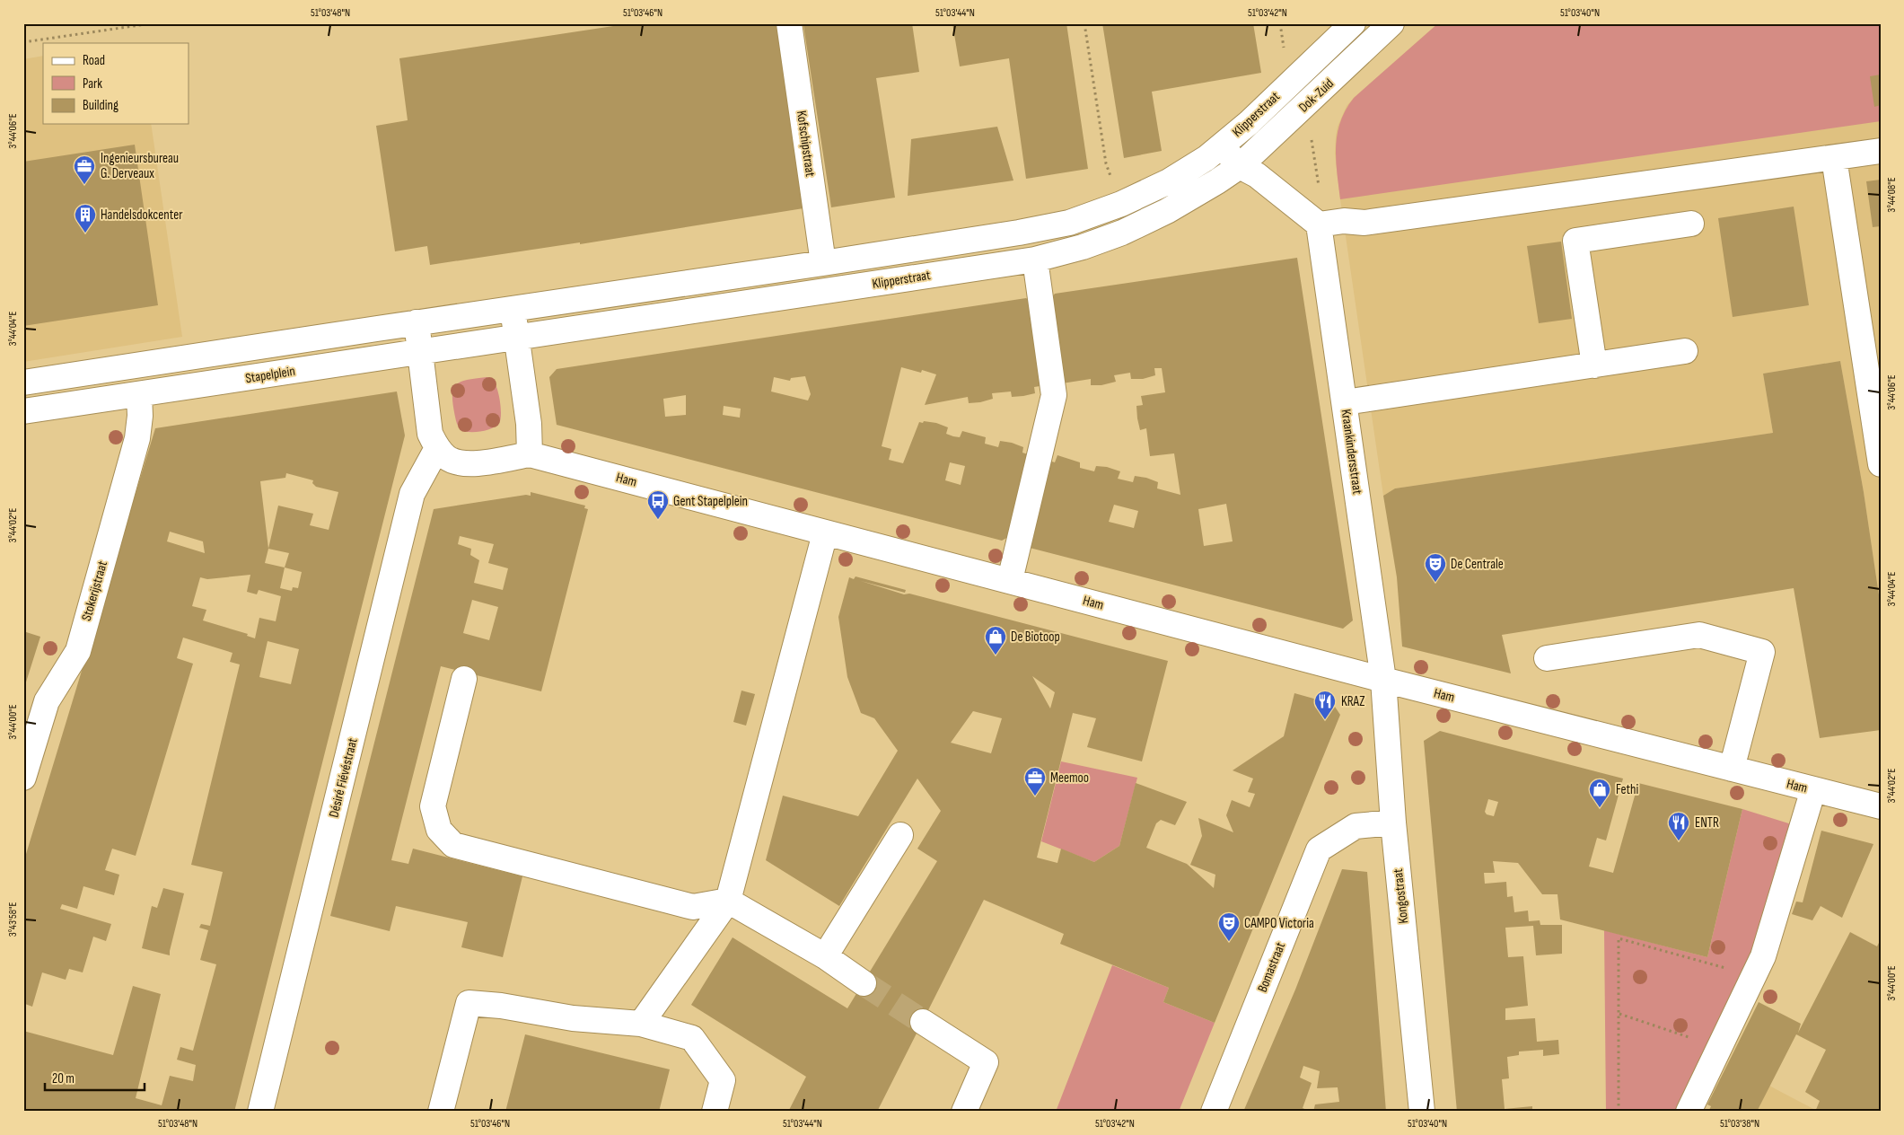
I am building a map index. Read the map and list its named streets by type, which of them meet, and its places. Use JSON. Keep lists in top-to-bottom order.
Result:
{
  "streets": {
    "street": [
      "Dok-Zuid",
      "Klipperstraat",
      "Kofschipstraat",
      "Stapelplein",
      "Kraankindersstraat",
      "Ham",
      "Stokerijstraat",
      "Désiré Fiévéstraat",
      "Kongostraat",
      "Bomastraat"
    ]
  },
  "crossings": [
    ["Dok-Zuid", "Klipperstraat"],
    ["Klipperstraat", "Kofschipstraat"],
    ["Klipperstraat", "Stapelplein"],
    ["Stapelplein", "Stokerijstraat"],
    ["Kraankindersstraat", "Ham"],
    ["Kraankindersstraat", "Kongostraat"],
    ["Ham", "Désiré Fiévéstraat"],
    ["Ham", "Kongostraat"],
    ["Kongostraat", "Bomastraat"]
  ],
  "places": {
    "office": ["Ingenieursbureau G. Derveaux", "Meemoo"],
    "building": ["Handelsdokcenter"],
    "bus stop": ["Gent Stapelplein"],
    "theatre": ["De Centrale", "CAMPO Victoria"],
    "shop": ["De Biotoop", "Fethi"],
    "restaurant": ["KRAZ", "ENTR"]
  },
  "legend": ["Road", "Park", "Building"],
  "scale_bar": "20 m",
  "coordinates": [
    "51°03'48\"N",
    "51°03'46\"N",
    "51°03'44\"N",
    "51°03'42\"N",
    "51°03'40\"N",
    "3°44'06\"E",
    "3°44'08\"E",
    "3°44'04\"E",
    "3°44'02\"E",
    "3°44'00\"E",
    "3°43'58\"E",
    "51°03'38\"N"
  ]
}
